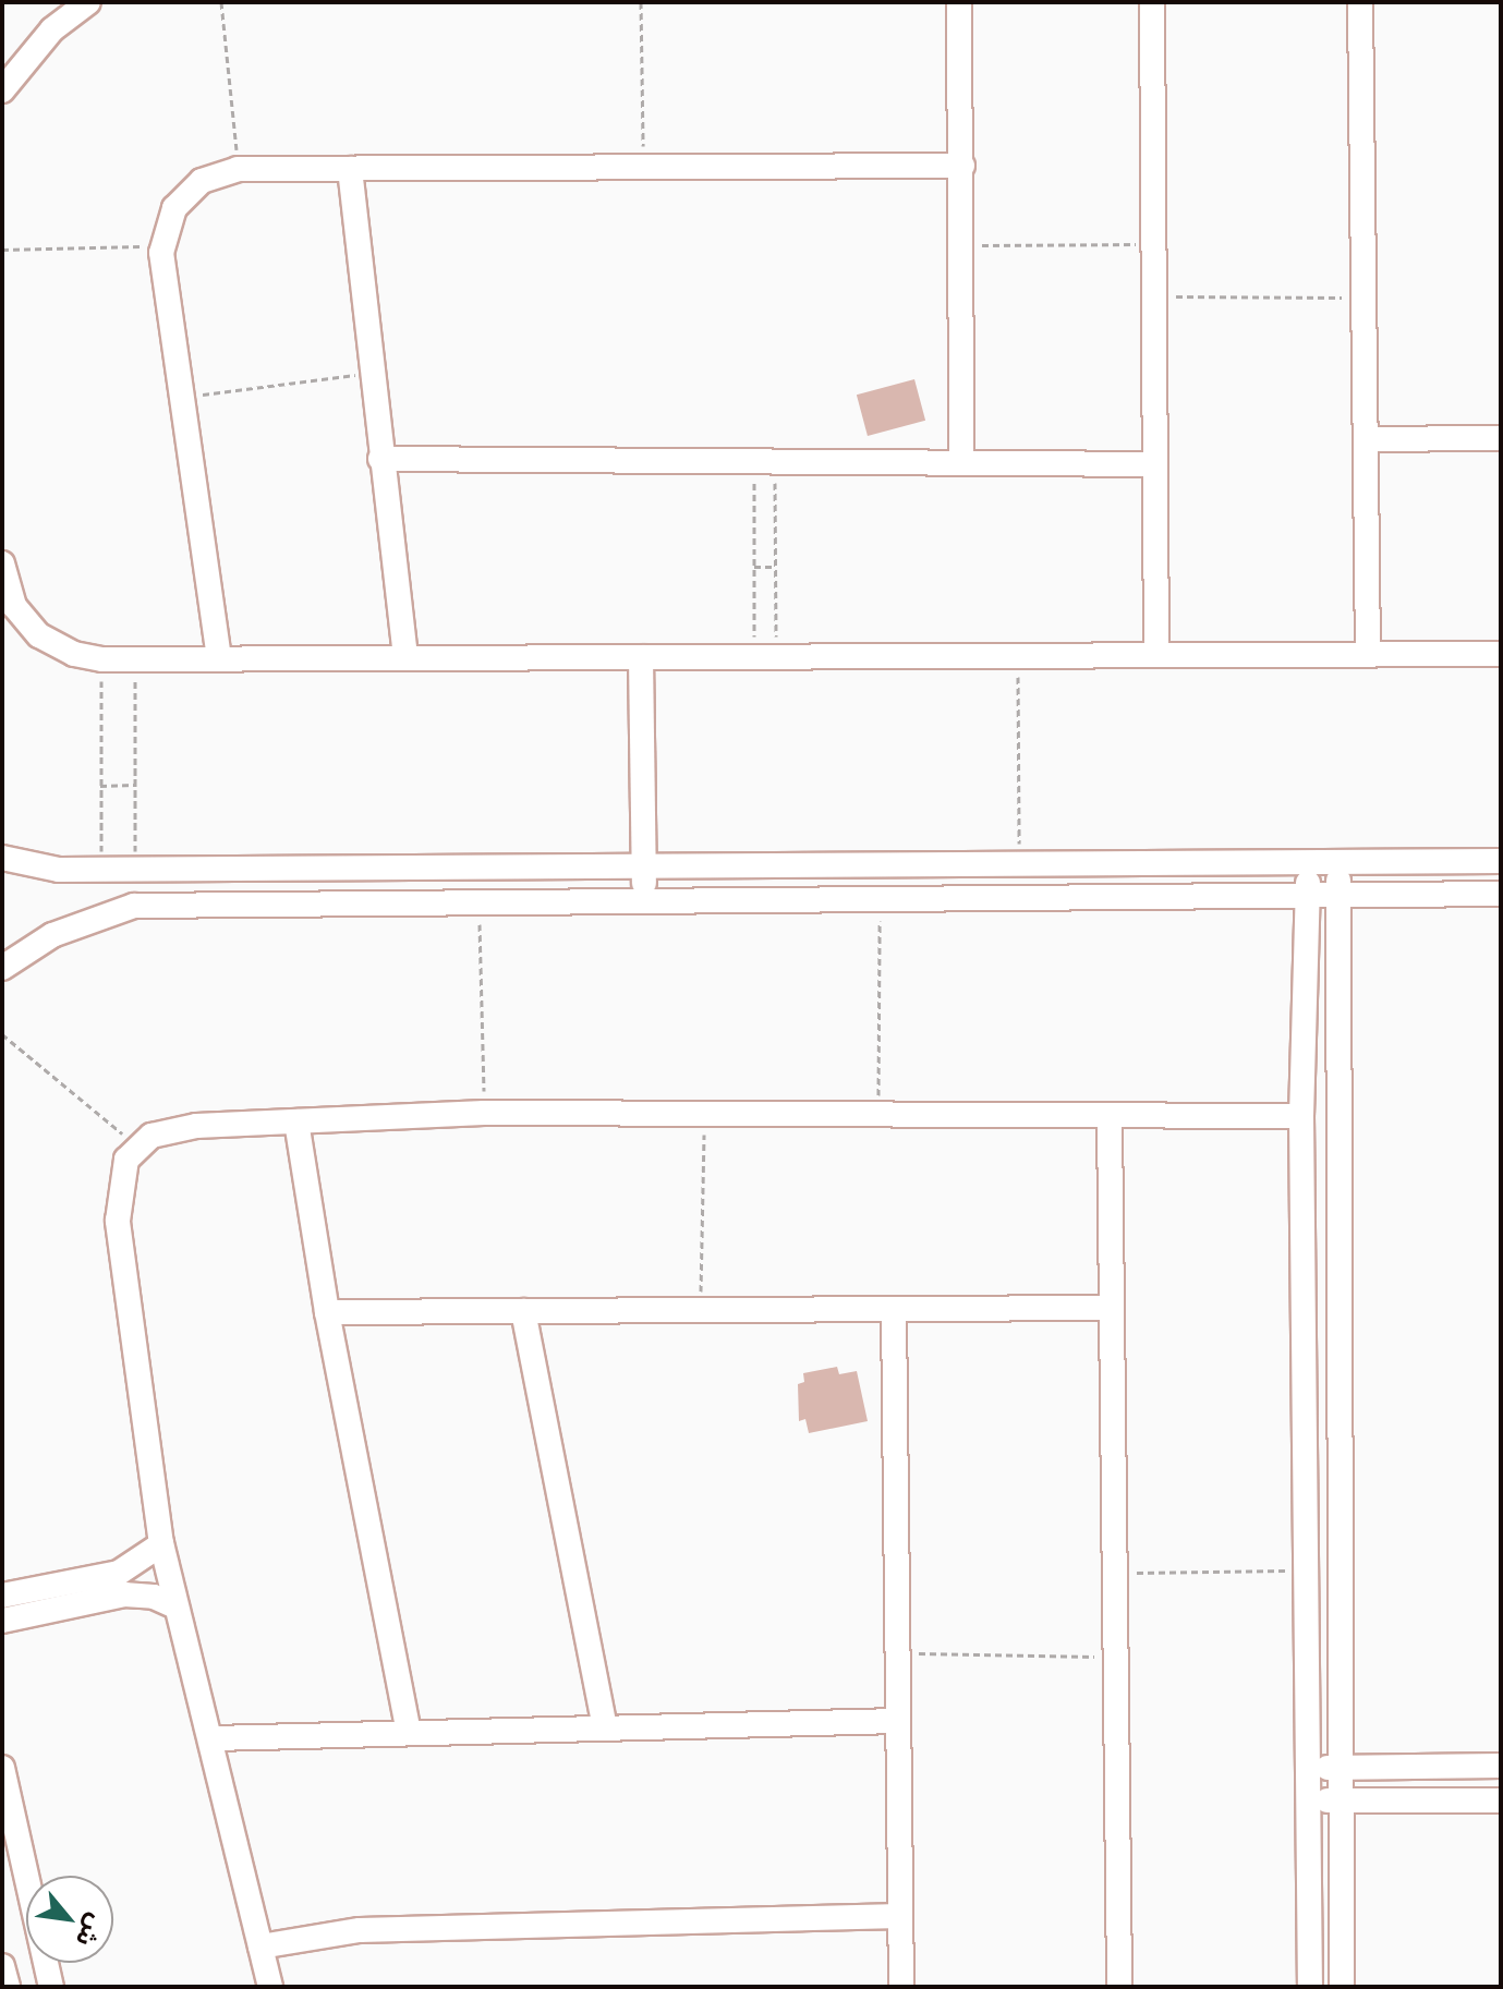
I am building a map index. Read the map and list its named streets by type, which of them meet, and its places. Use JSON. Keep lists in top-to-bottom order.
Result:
{
  "north": "bottom right"
}
